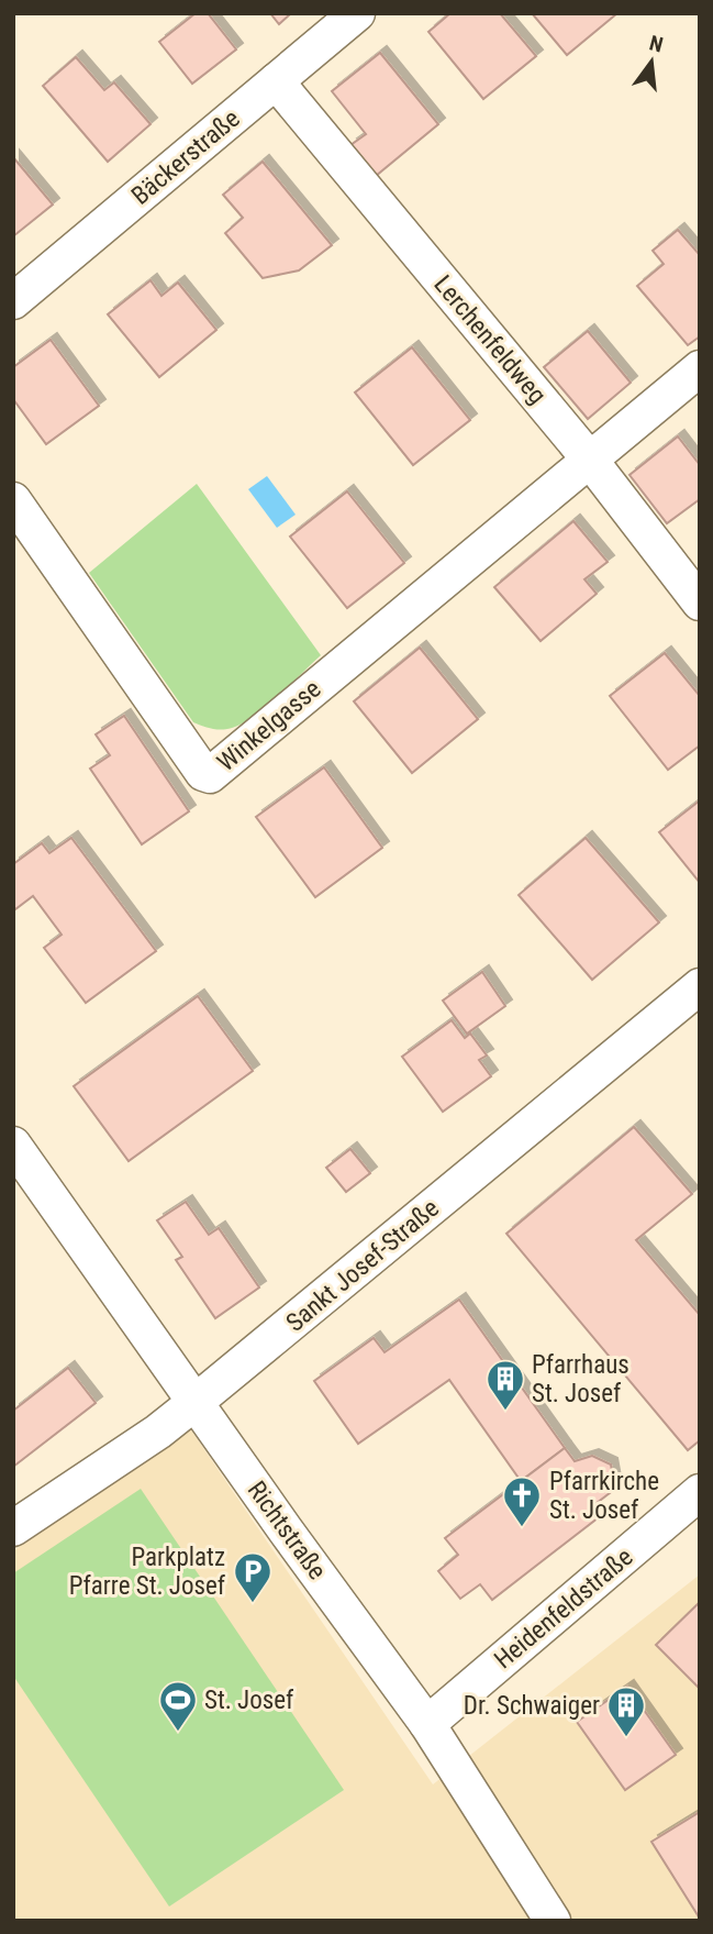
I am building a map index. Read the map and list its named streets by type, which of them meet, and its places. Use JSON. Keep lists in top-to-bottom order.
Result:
{
  "streets": {
    "street": [
      "Bäckerstraße",
      "Lerchenfeldweg",
      "Winkelgasse",
      "Sankt Josef-Straße",
      "Richtstraße",
      "Heidenfeldstraße"
    ]
  },
  "crossings": [
    ["Bäckerstraße", "Lerchenfeldweg"],
    ["Lerchenfeldweg", "Winkelgasse"],
    ["Sankt Josef-Straße", "Richtstraße"],
    ["Richtstraße", "Heidenfeldstraße"]
  ],
  "places": {
    "building": ["Pfarrhaus St. Josef", "Dr. Schwaiger"],
    "church": ["Pfarrkirche St. Josef"],
    "parking": ["Parkplatz Pfarre St. Josef"],
    "sports": ["St. Josef"]
  },
  "north": "top"
}
